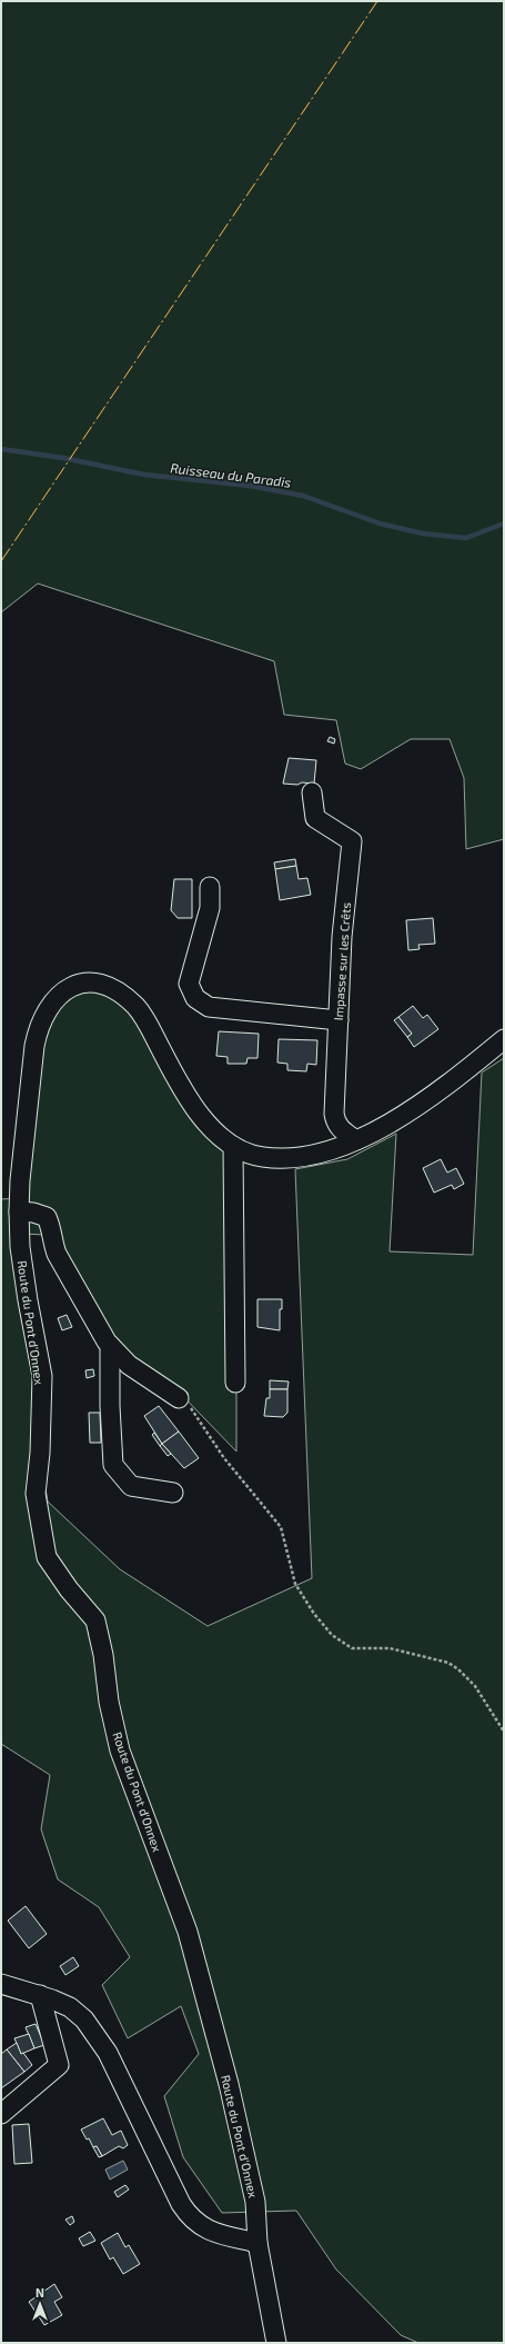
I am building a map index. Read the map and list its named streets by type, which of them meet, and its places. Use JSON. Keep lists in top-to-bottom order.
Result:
{
  "streets": {
    "street": ["Impasse sur les Crêts", "Route du Pont d'Onnex"]
  },
  "crossings": [
    ["Impasse sur les Crêts", "Route du Pont d'Onnex"]
  ],
  "water": ["Ruisseau du Paradis"],
  "north": "top"
}
